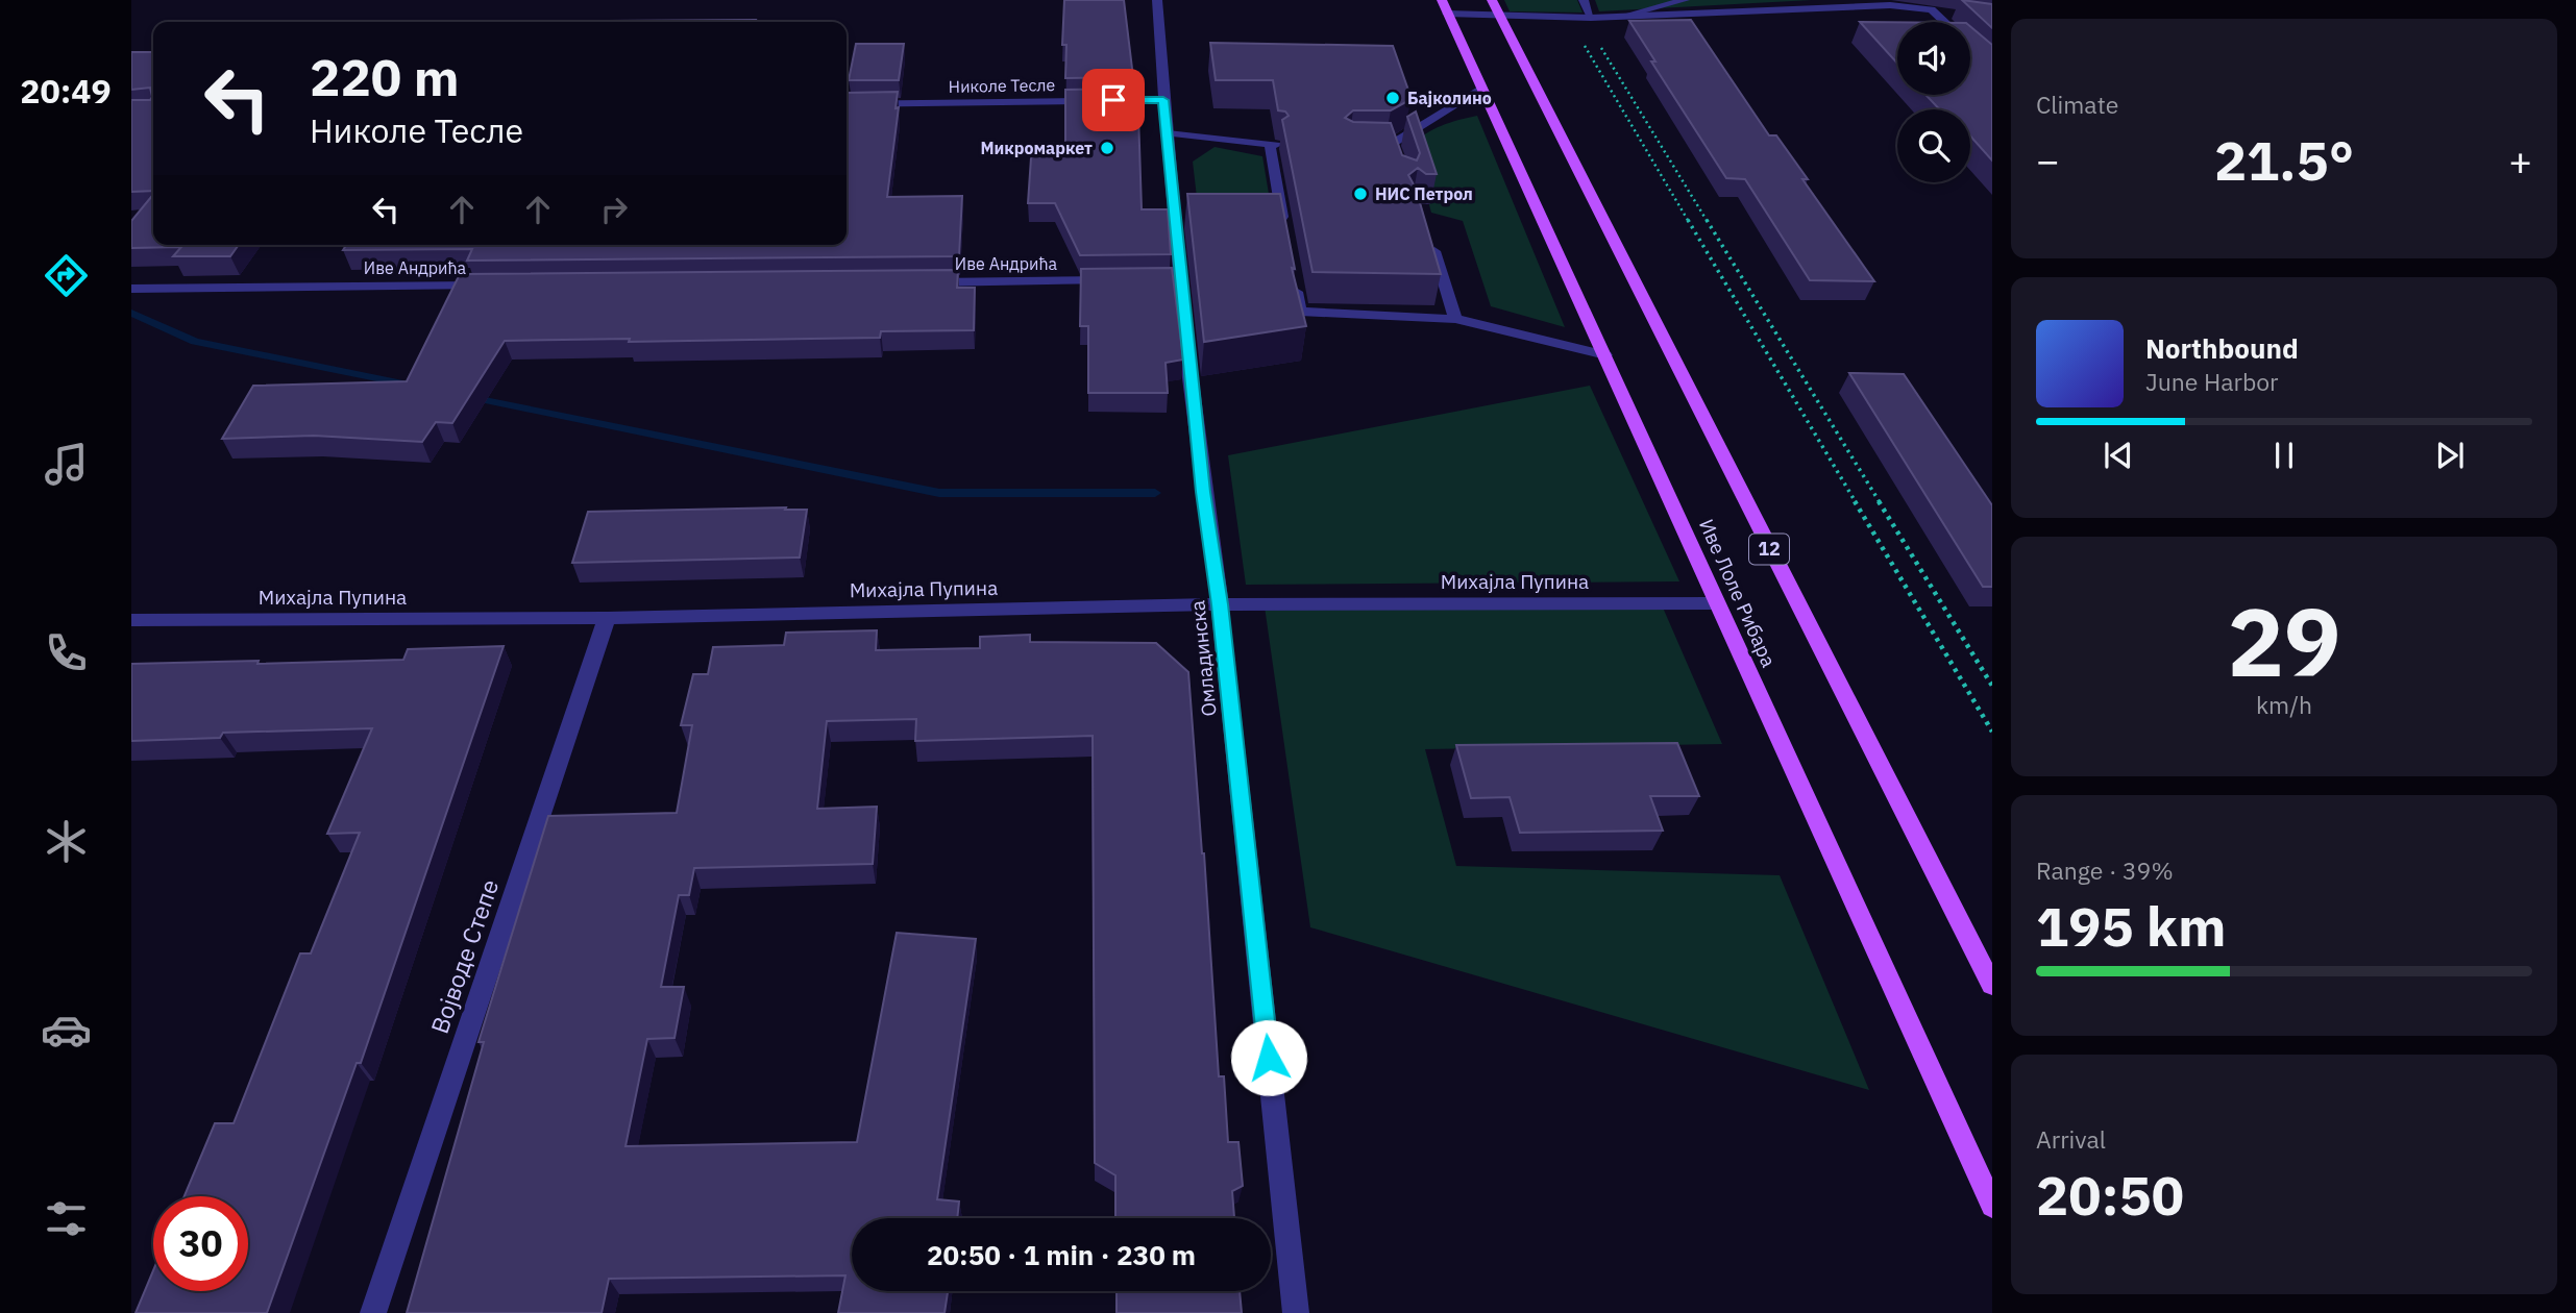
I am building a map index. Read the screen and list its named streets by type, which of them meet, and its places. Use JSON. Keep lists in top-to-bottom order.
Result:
{
  "streets": {
    "main road": ["12", "Иве Лоле Рибара"],
    "street": [
      "Николе Тесле",
      "Иве Андрића",
      "Михајла Пупина",
      "Омладинска",
      "Војводе Степе"
    ]
  },
  "crossings": [
    ["Николе Тесле", "Омладинска"],
    ["Михајла Пупина", "Иве Лоле Рибара"],
    ["Михајла Пупина", "Омладинска"],
    ["Михајла Пупина", "Војводе Степе"]
  ],
  "places": ["Бајколино", "Микромаркет", "НИС Петрол"],
  "page": {
    "tabs": "20:49",
    "tile": [
      "Climate",
      ["29", "km/h"],
      ["Range · 39%", "195 km"],
      ["Arrival", "20:50"]
    ],
    "turn": ["220 m", "Николе Тесле"],
    "heat": ["−", "21.5°", "+"],
    "song": ["Northbound", "June Harbor"],
    "limit": "30",
    "trip": "20:50 · 1 min · 230 m"
  }
}
